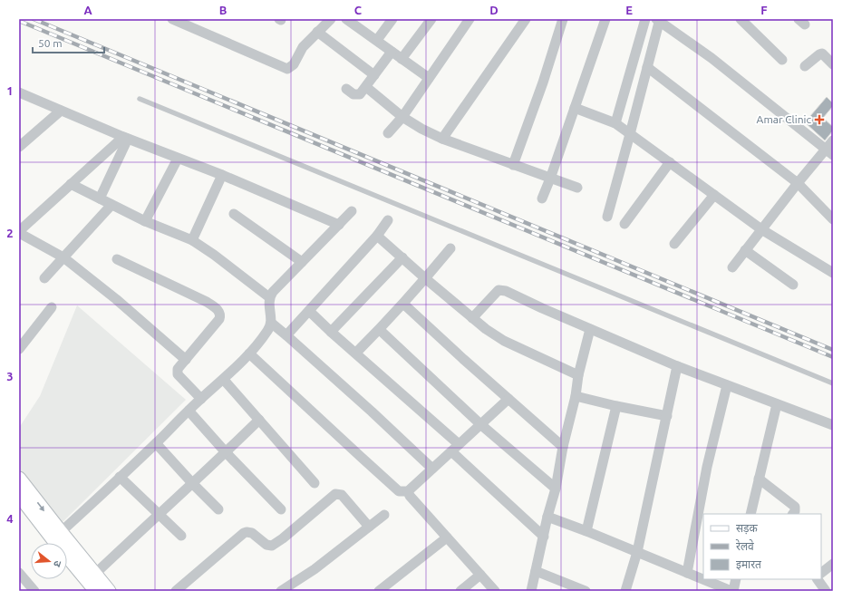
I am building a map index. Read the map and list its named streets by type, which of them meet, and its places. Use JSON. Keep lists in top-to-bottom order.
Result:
{
  "places": {
    "health": ["Amar Clinic"]
  },
  "legend": ["सड़क", "रेलवे", "इमारत"],
  "scale_bar": "50 m",
  "north": "right",
  "grid": {
    "columns": [
      "A",
      "B",
      "C",
      "D",
      "E",
      "F"
    ],
    "rows": [
      "1",
      "2",
      "3",
      "4"
    ]
  }
}
